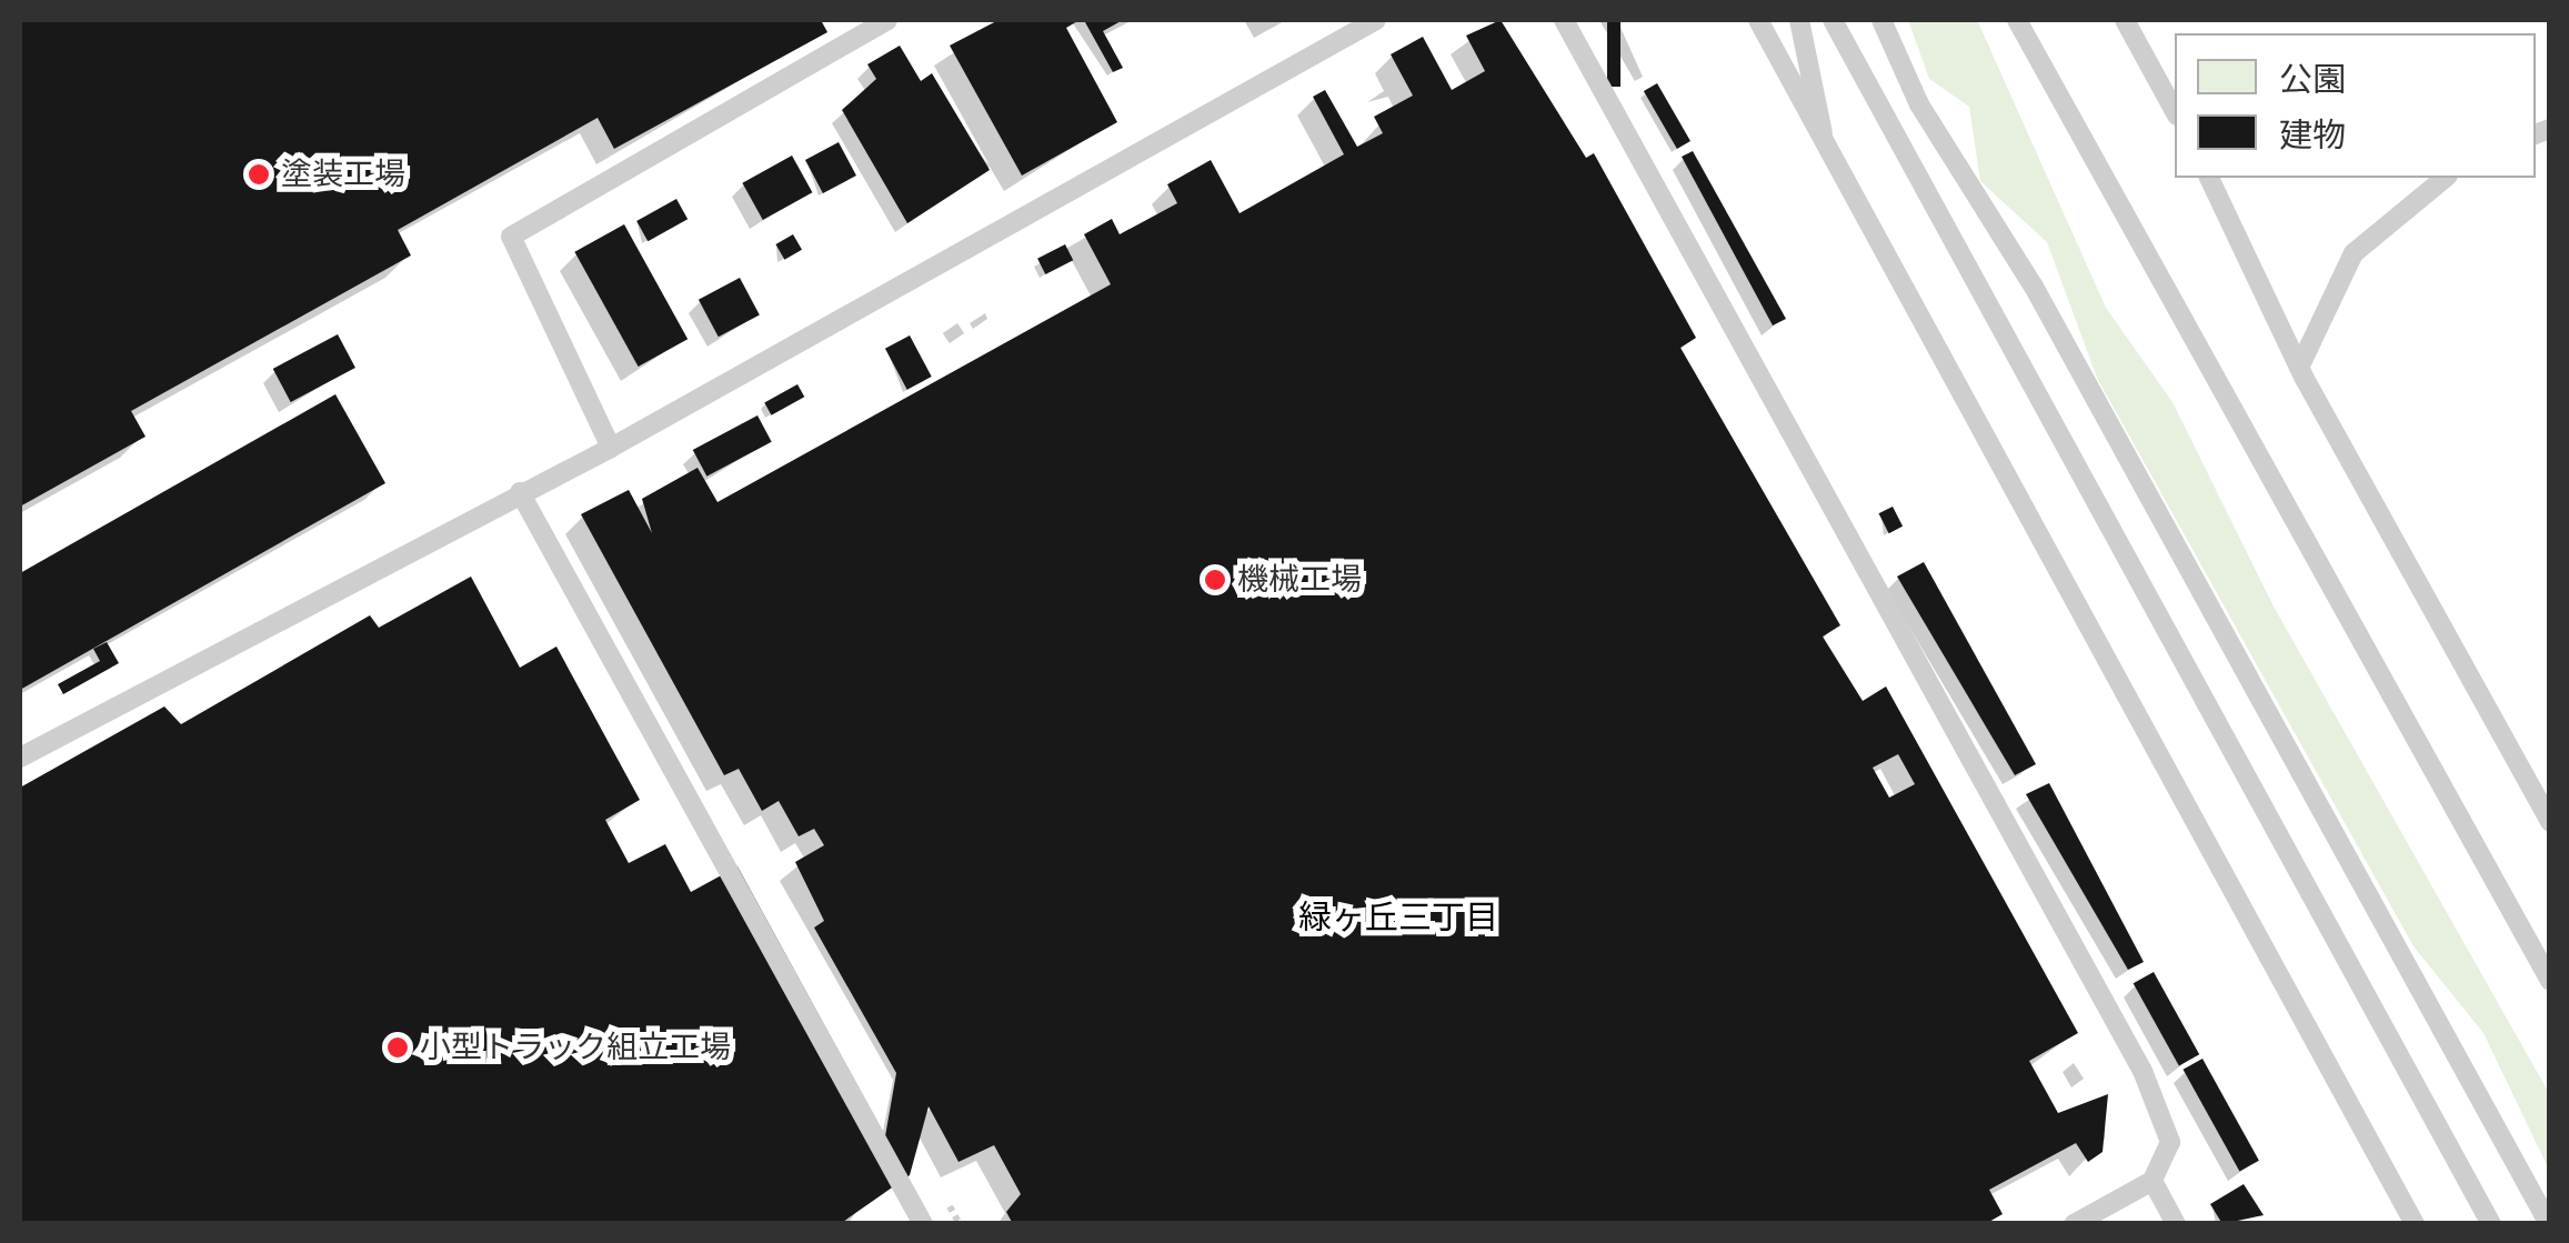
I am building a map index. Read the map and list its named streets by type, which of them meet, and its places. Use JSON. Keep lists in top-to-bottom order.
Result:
{
  "districts": ["緑ヶ丘三丁目"],
  "places": ["塗装工場", "機械工場", "小型トラック組立工場"],
  "legend": ["公園", "建物"]
}
